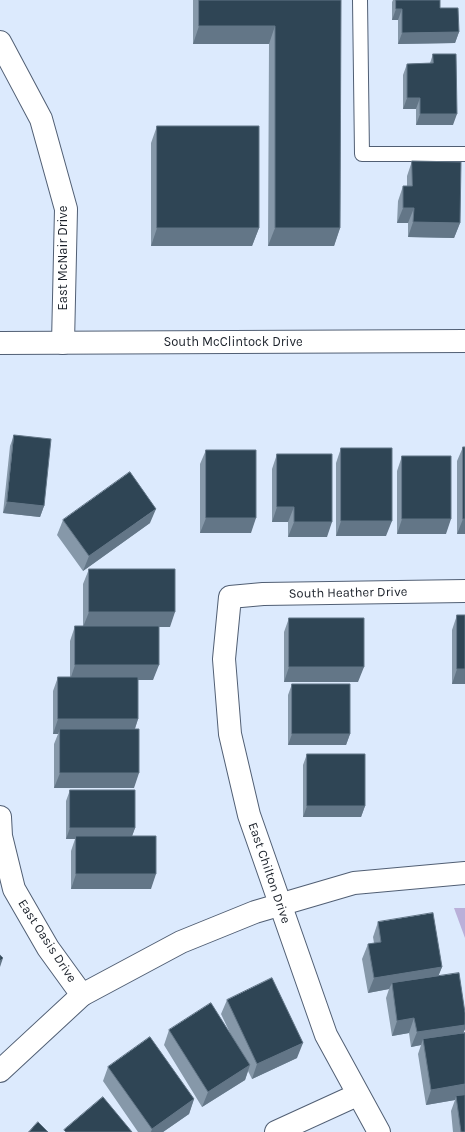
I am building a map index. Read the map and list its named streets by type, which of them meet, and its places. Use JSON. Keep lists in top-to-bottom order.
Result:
{
  "streets": {
    "street": [
      "East McNair Drive",
      "South McClintock Drive",
      "South Heather Drive",
      "East Chilton Drive",
      "East Oasis Drive"
    ]
  },
  "crossings": [
    ["East McNair Drive", "South McClintock Drive"],
    ["South Heather Drive", "East Chilton Drive"]
  ]
}
